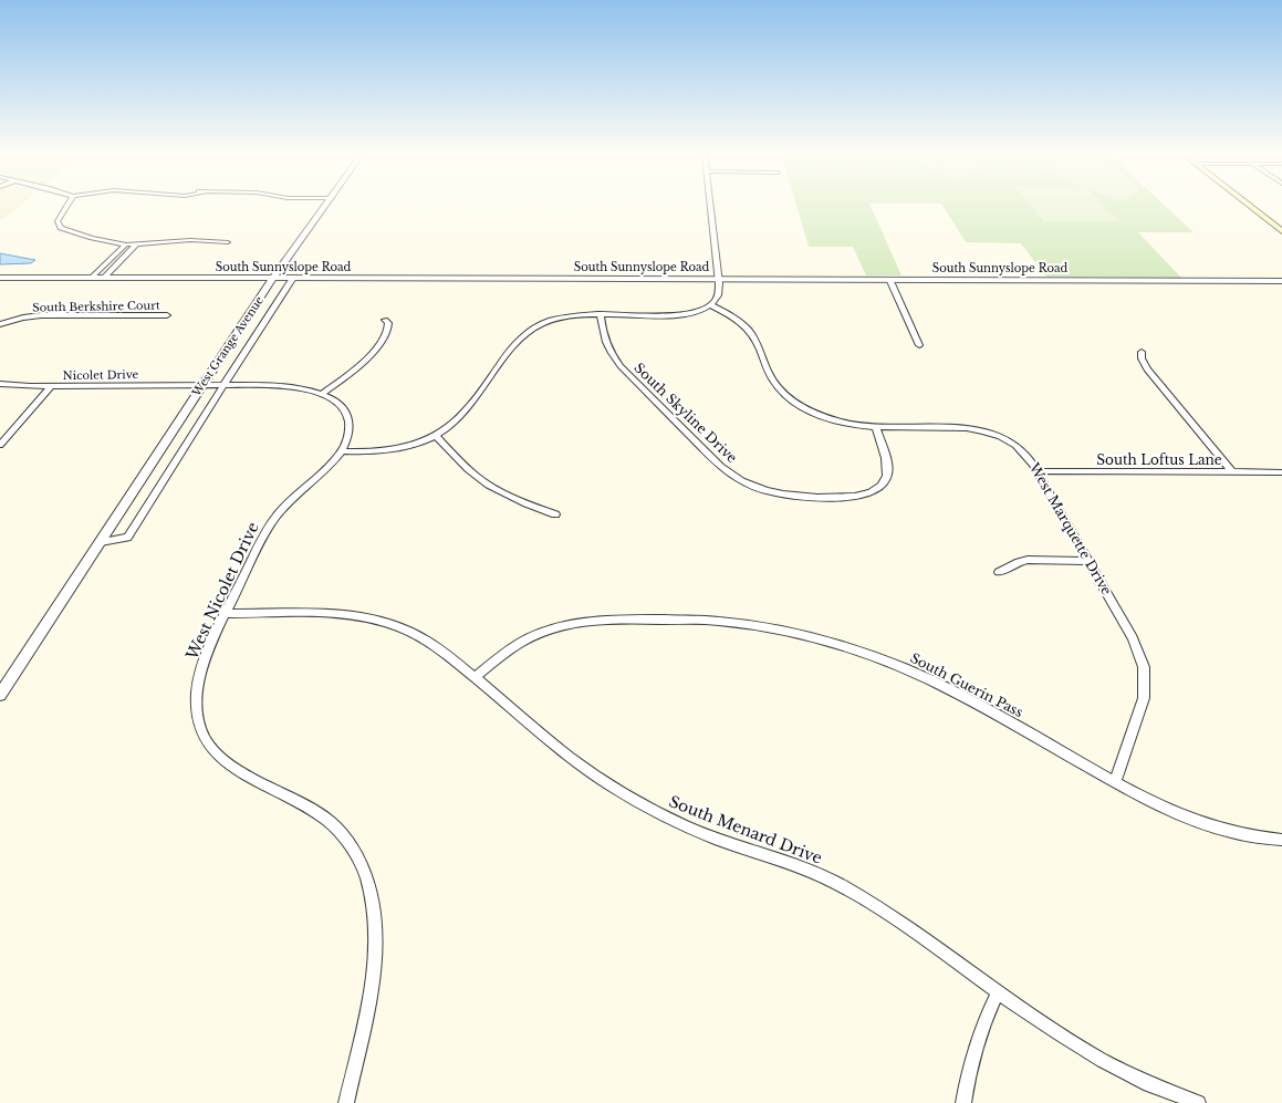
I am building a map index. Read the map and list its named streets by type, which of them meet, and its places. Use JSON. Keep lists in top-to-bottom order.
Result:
{
  "streets": {
    "street": [
      "South Sunnyslope Road",
      "South Berkshire Court",
      "West Grange Avenue",
      "Nicolet Drive",
      "South Skyline Drive",
      "South Loftus Lane",
      "West Marquette Drive",
      "West Nicolet Drive",
      "South Guerin Pass",
      "South Menard Drive"
    ]
  },
  "crossings": [
    ["South Sunnyslope Road", "West Grange Avenue"],
    ["West Grange Avenue", "Nicolet Drive"],
    ["Nicolet Drive", "West Nicolet Drive"],
    ["South Skyline Drive", "West Marquette Drive"],
    ["South Loftus Lane", "West Marquette Drive"],
    ["West Marquette Drive", "South Guerin Pass"],
    ["West Nicolet Drive", "South Menard Drive"],
    ["South Guerin Pass", "South Menard Drive"]
  ]
}
